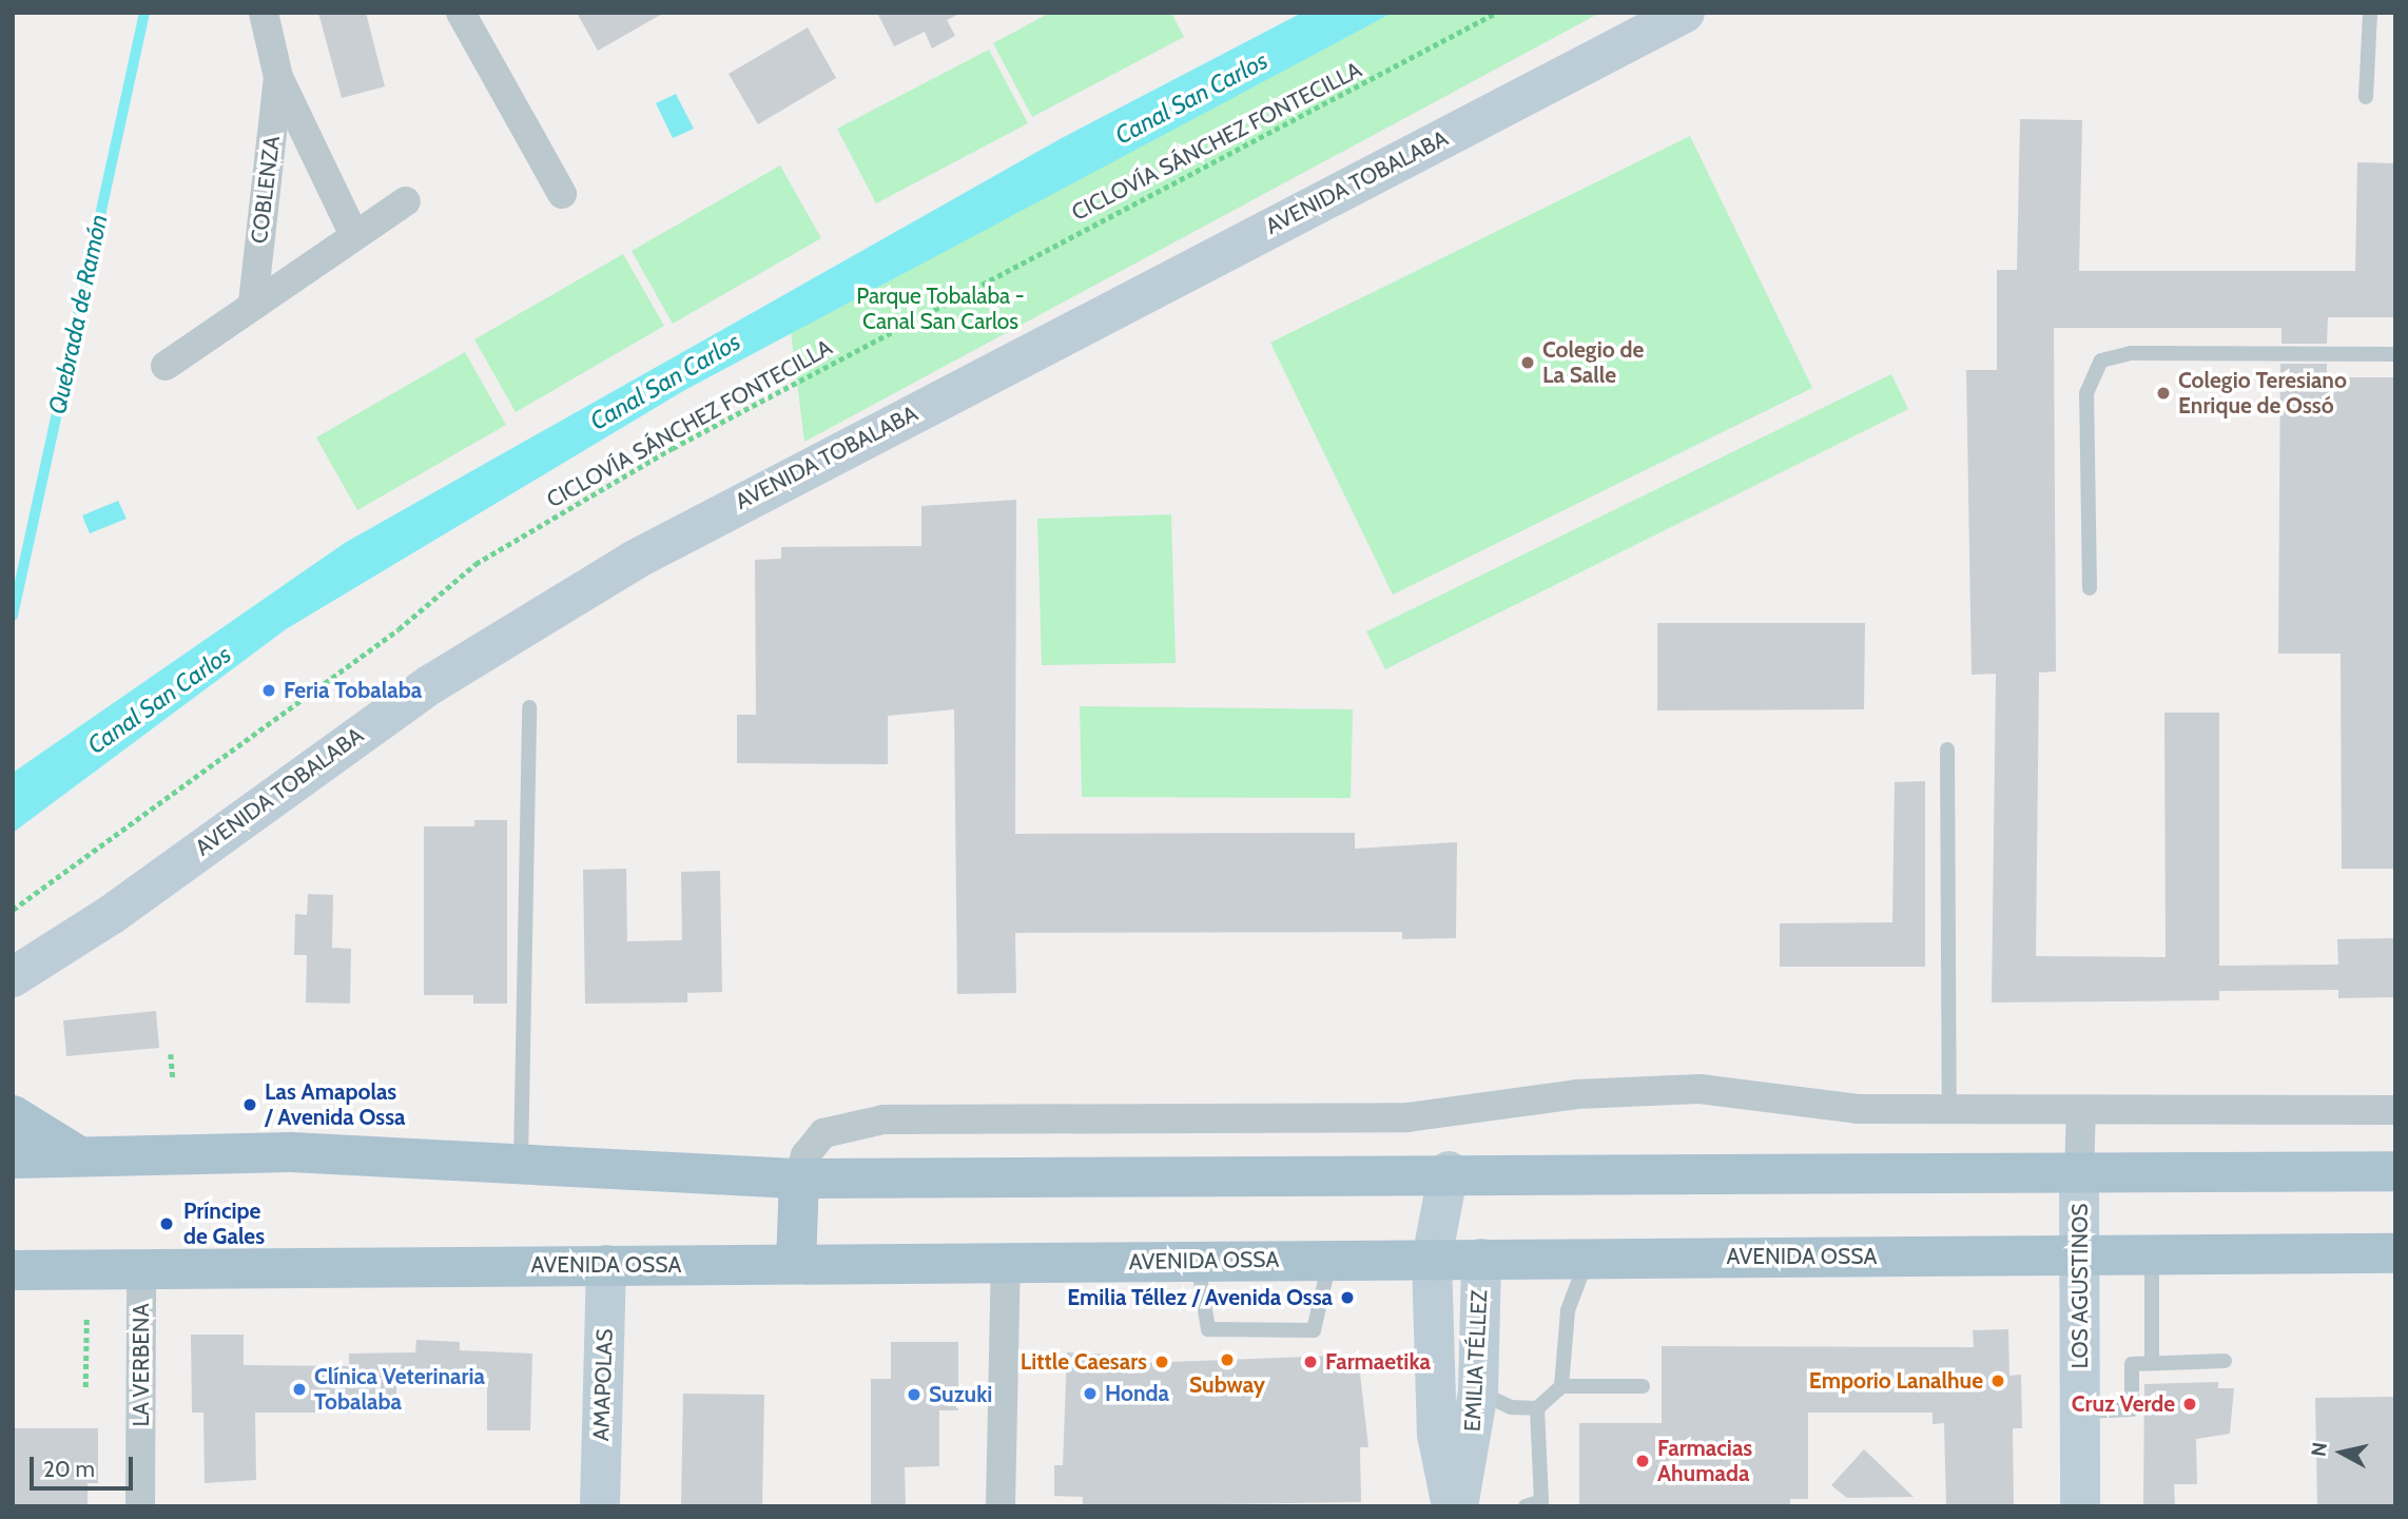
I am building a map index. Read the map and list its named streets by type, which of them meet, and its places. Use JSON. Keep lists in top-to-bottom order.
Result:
{
  "streets": {
    "main road": [
      "AVENIDA TOBALABA",
      "AVENIDA OSSA",
      "LOS AGUSTINOS",
      "EMILIA TÉLLEZ",
      "AMAPOLAS"
    ],
    "street": ["COBLENZA", "LA VERBENA"],
    "path": ["CICLOVÍA SÁNCHEZ FONTECILLA"]
  },
  "crossings": [
    ["AVENIDA OSSA", "LOS AGUSTINOS"],
    ["AVENIDA OSSA", "EMILIA TÉLLEZ"],
    ["AVENIDA OSSA", "LA VERBENA"],
    ["AVENIDA OSSA", "AMAPOLAS"]
  ],
  "water": ["Canal San Carlos", "Quebrada de Ramón"],
  "parks": ["Parque Tobalaba - Canal San Carlos"],
  "places": [
    "Colegio de La Salle",
    "Colegio Teresiano Enrique de Ossó",
    "Feria Tobalaba",
    "Las Amapolas / Avenida Ossa",
    "Príncipe de Gales",
    "Emilia Téllez / Avenida Ossa",
    "Subway",
    "Little Caesars",
    "Farmaetika",
    "Emporio Lanalhue",
    "Clínica Veterinaria Tobalaba",
    "Honda",
    "Suzuki",
    "Cruz Verde",
    "Farmacias Ahumada"
  ],
  "scale_bar": "20 m",
  "north": "left"
}
